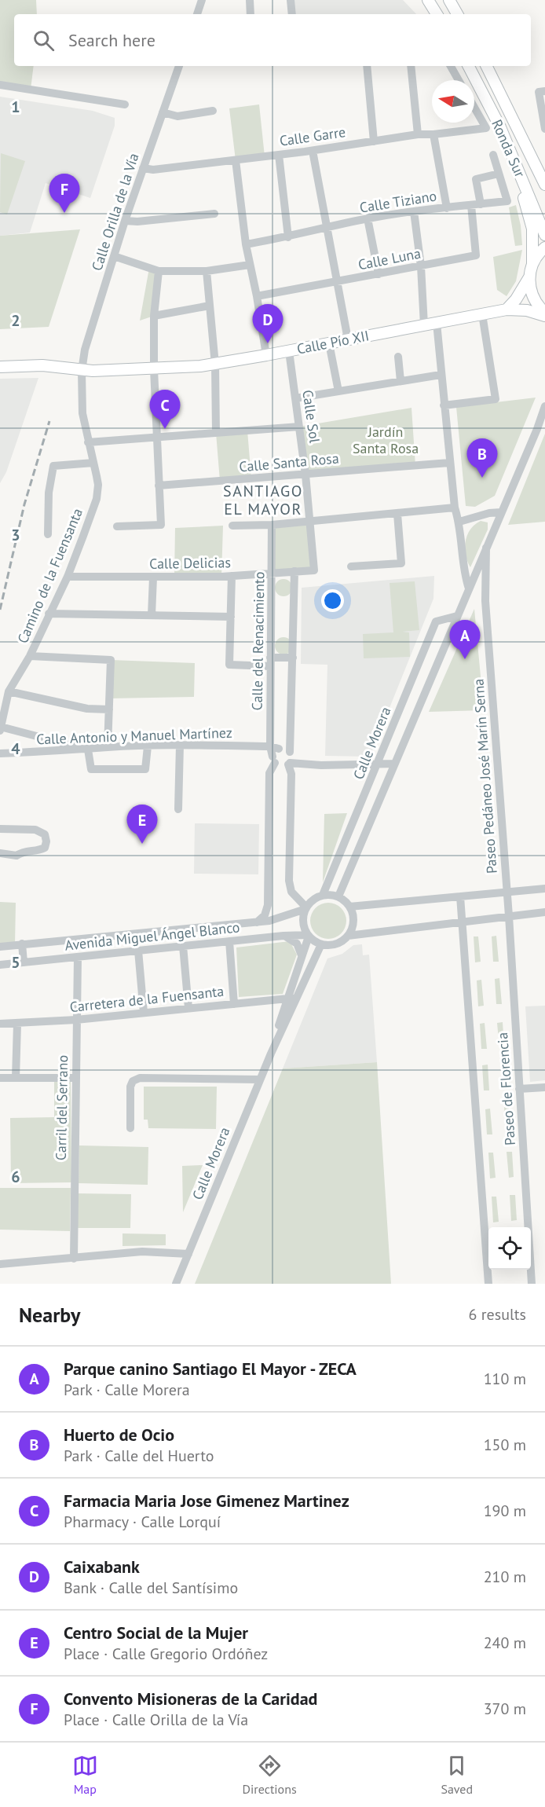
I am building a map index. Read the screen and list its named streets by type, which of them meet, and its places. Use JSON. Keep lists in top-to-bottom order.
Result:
{
  "streets": {
    "main road": ["Ronda Sur", "Calle Pío XII"],
    "street": [
      "Calle Garre",
      "Calle Tiziano",
      "Calle Orilla de la Vía",
      "Calle Luna",
      "Calle Sol",
      "Calle Santa Rosa",
      "Calle Delicias",
      "Camino de la Fuensanta",
      "Calle del Renacimiento",
      "Calle Antonio y Manuel Martínez",
      "Calle Morera",
      "Paseo Pedáneo José Marín Serna",
      "Avenida Miguel Ángel Blanco",
      "Carretera de la Fuensanta",
      "Paseo de Florencia",
      "Carril del Serrano"
    ]
  },
  "crossings": [
    ["Calle Garre", "Calle Orilla de la Vía"],
    ["Calle Tiziano", "Calle Luna"],
    ["Calle Orilla de la Vía", "Calle Pío XII"],
    ["Calle Orilla de la Vía", "Camino de la Fuensanta"],
    ["Calle Pío XII", "Calle Sol"],
    ["Calle Pío XII", "Camino de la Fuensanta"],
    ["Calle Sol", "Calle Santa Rosa"],
    ["Calle Sol", "Calle Delicias"],
    ["Calle Delicias", "Camino de la Fuensanta"],
    ["Calle Delicias", "Calle del Renacimiento"],
    ["Calle del Renacimiento", "Calle Antonio y Manuel Martínez"],
    ["Calle del Renacimiento", "Avenida Miguel Ángel Blanco"],
    ["Calle Morera", "Paseo Pedáneo José Marín Serna"],
    ["Calle Morera", "Avenida Miguel Ángel Blanco"],
    ["Calle Morera", "Carretera de la Fuensanta"],
    ["Paseo Pedáneo José Marín Serna", "Paseo de Florencia"],
    ["Avenida Miguel Ángel Blanco", "Carril del Serrano"],
    ["Carretera de la Fuensanta", "Carril del Serrano"]
  ],
  "districts": ["SANTIAGO EL MAYOR"],
  "parks": ["Jardín Santa Rosa"],
  "north": "left",
  "page": {
    "search": "Search here",
    "pins": [
      "F",
      "D",
      "C",
      "B",
      "A",
      "E"
    ],
    "heading": ["Nearby", "6 results"],
    "list": [
      {
        "mark": "A",
        "name": "Parque canino Santiago El Mayor - ZECA",
        "note": "Park · Calle Morera",
        "value": "110 m"
      },
      {
        "mark": "B",
        "name": "Huerto de Ocio",
        "note": "Park · Calle del Huerto",
        "value": "150 m"
      },
      {
        "mark": "C",
        "name": "Farmacia Maria Jose Gimenez Martinez",
        "note": "Pharmacy · Calle Lorquí",
        "value": "190 m"
      },
      {
        "mark": "D",
        "name": "Caixabank",
        "note": "Bank · Calle del Santísimo",
        "value": "210 m"
      },
      {
        "mark": "E",
        "name": "Centro Social de la Mujer",
        "note": "Place · Calle Gregorio Ordóñez",
        "value": "240 m"
      },
      {
        "mark": "F",
        "name": "Convento Misioneras de la Caridad",
        "note": "Place · Calle Orilla de la Vía",
        "value": "370 m"
      }
    ],
    "nav": ["Map", "Directions", "Saved"]
  },
  "grid": {
    "rows": [
      "1",
      "2",
      "3",
      "4",
      "5",
      "6"
    ]
  }
}
